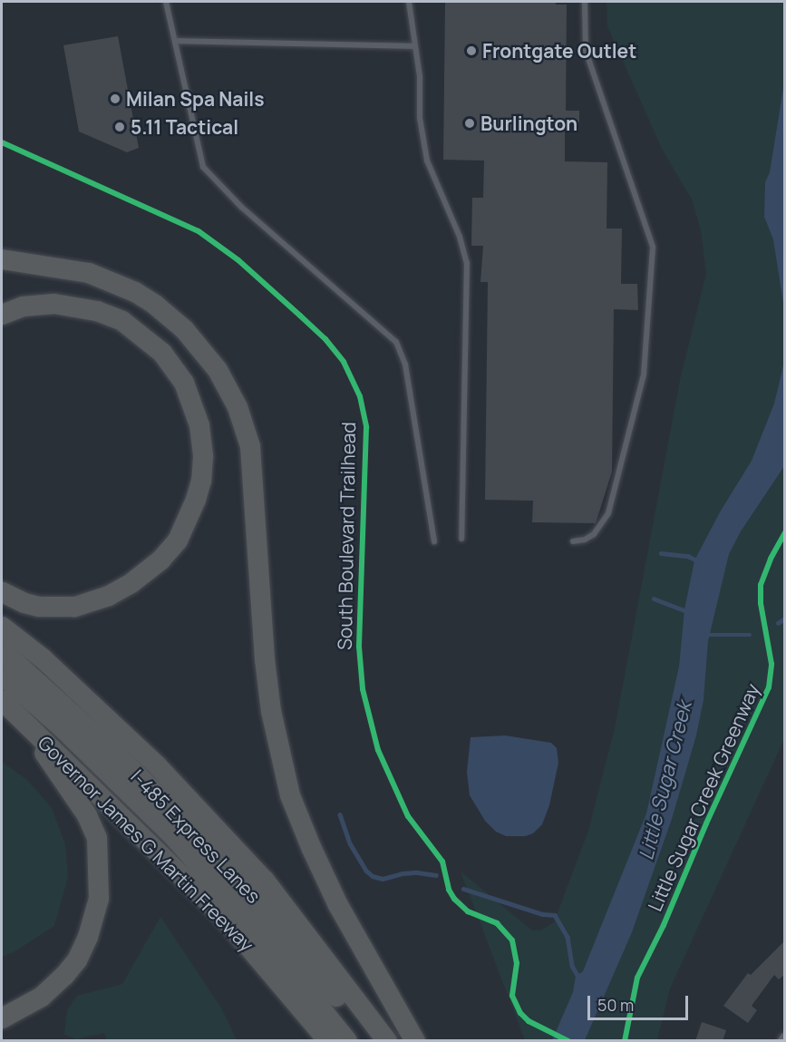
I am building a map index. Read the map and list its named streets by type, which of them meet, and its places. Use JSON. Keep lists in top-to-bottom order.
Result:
{
  "streets": {
    "highway": ["I-485 Express Lanes", "Governor James G Martin Freeway"],
    "cycle path": ["South Boulevard Trailhead", "Little Sugar Creek Greenway"]
  },
  "water": ["Little Sugar Creek"],
  "places": [
    "Frontgate Outlet",
    "Milan Spa Nails",
    "Burlington",
    "5.11 Tactical"
  ],
  "scale_bar": "50 m"
}
